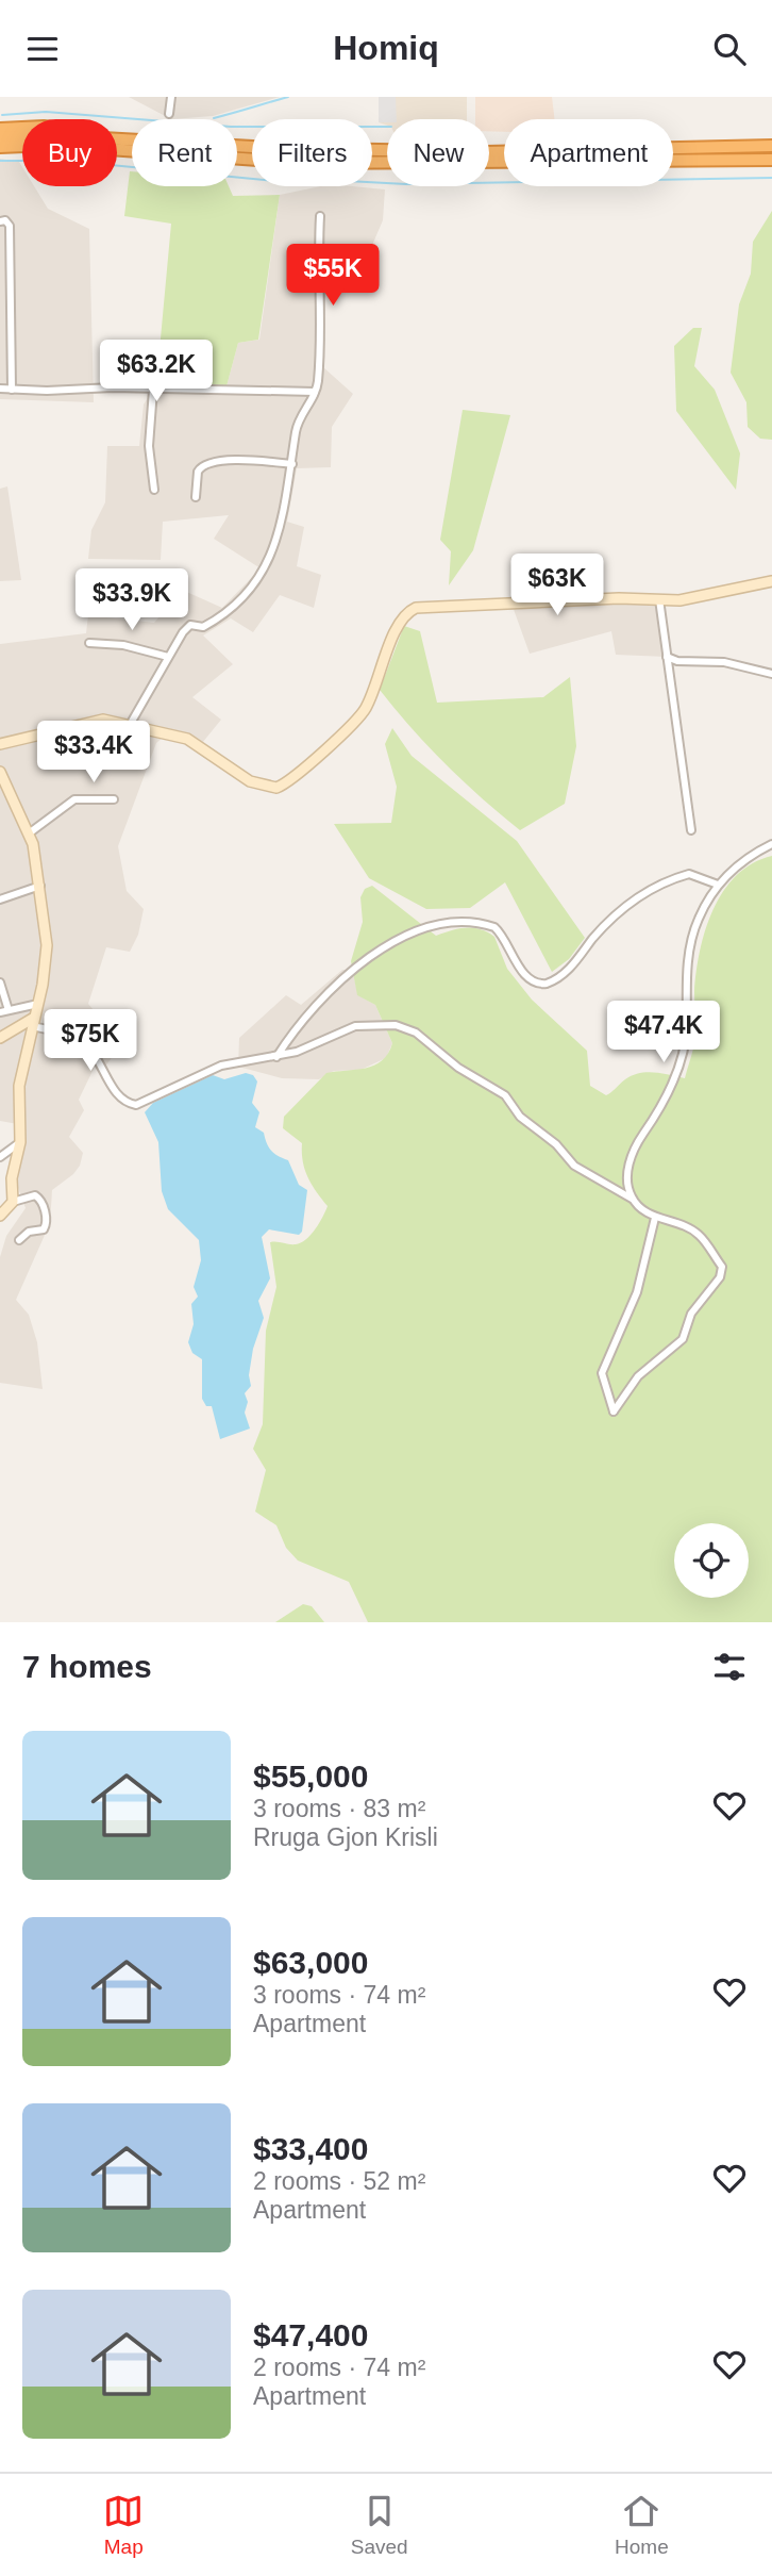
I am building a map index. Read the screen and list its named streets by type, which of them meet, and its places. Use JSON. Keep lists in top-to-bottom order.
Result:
{
  "page": {
    "header": "Homiq",
    "chip": [
      "Buy",
      "Rent",
      "Filters",
      "New",
      "Apartment"
    ],
    "price": [
      "$55K",
      "$63.2K",
      "$63K",
      "$33.9K",
      "$33.4K",
      "$47.4K",
      "$75K"
    ],
    "heading": "7 homes",
    "list": [
      {
        "name": "$55,000",
        "note": "3 rooms · 83 m² · Rruga Gjon Krisli"
      },
      {
        "name": "$63,000",
        "note": "3 rooms · 74 m² · Apartment"
      },
      {
        "name": "$33,400",
        "note": "2 rooms · 52 m² · Apartment"
      },
      {
        "name": "$47,400",
        "note": "2 rooms · 74 m² · Apartment"
      }
    ],
    "tabs": ["Map", "Saved", "Home"]
  }
}
